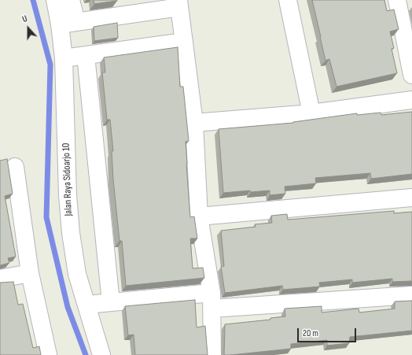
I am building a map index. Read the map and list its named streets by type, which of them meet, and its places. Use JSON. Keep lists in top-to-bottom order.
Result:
{
  "streets": {
    "street": ["Jalan Raya Sidoarjo 10"]
  },
  "scale_bar": "20 m",
  "north": "top"
}
